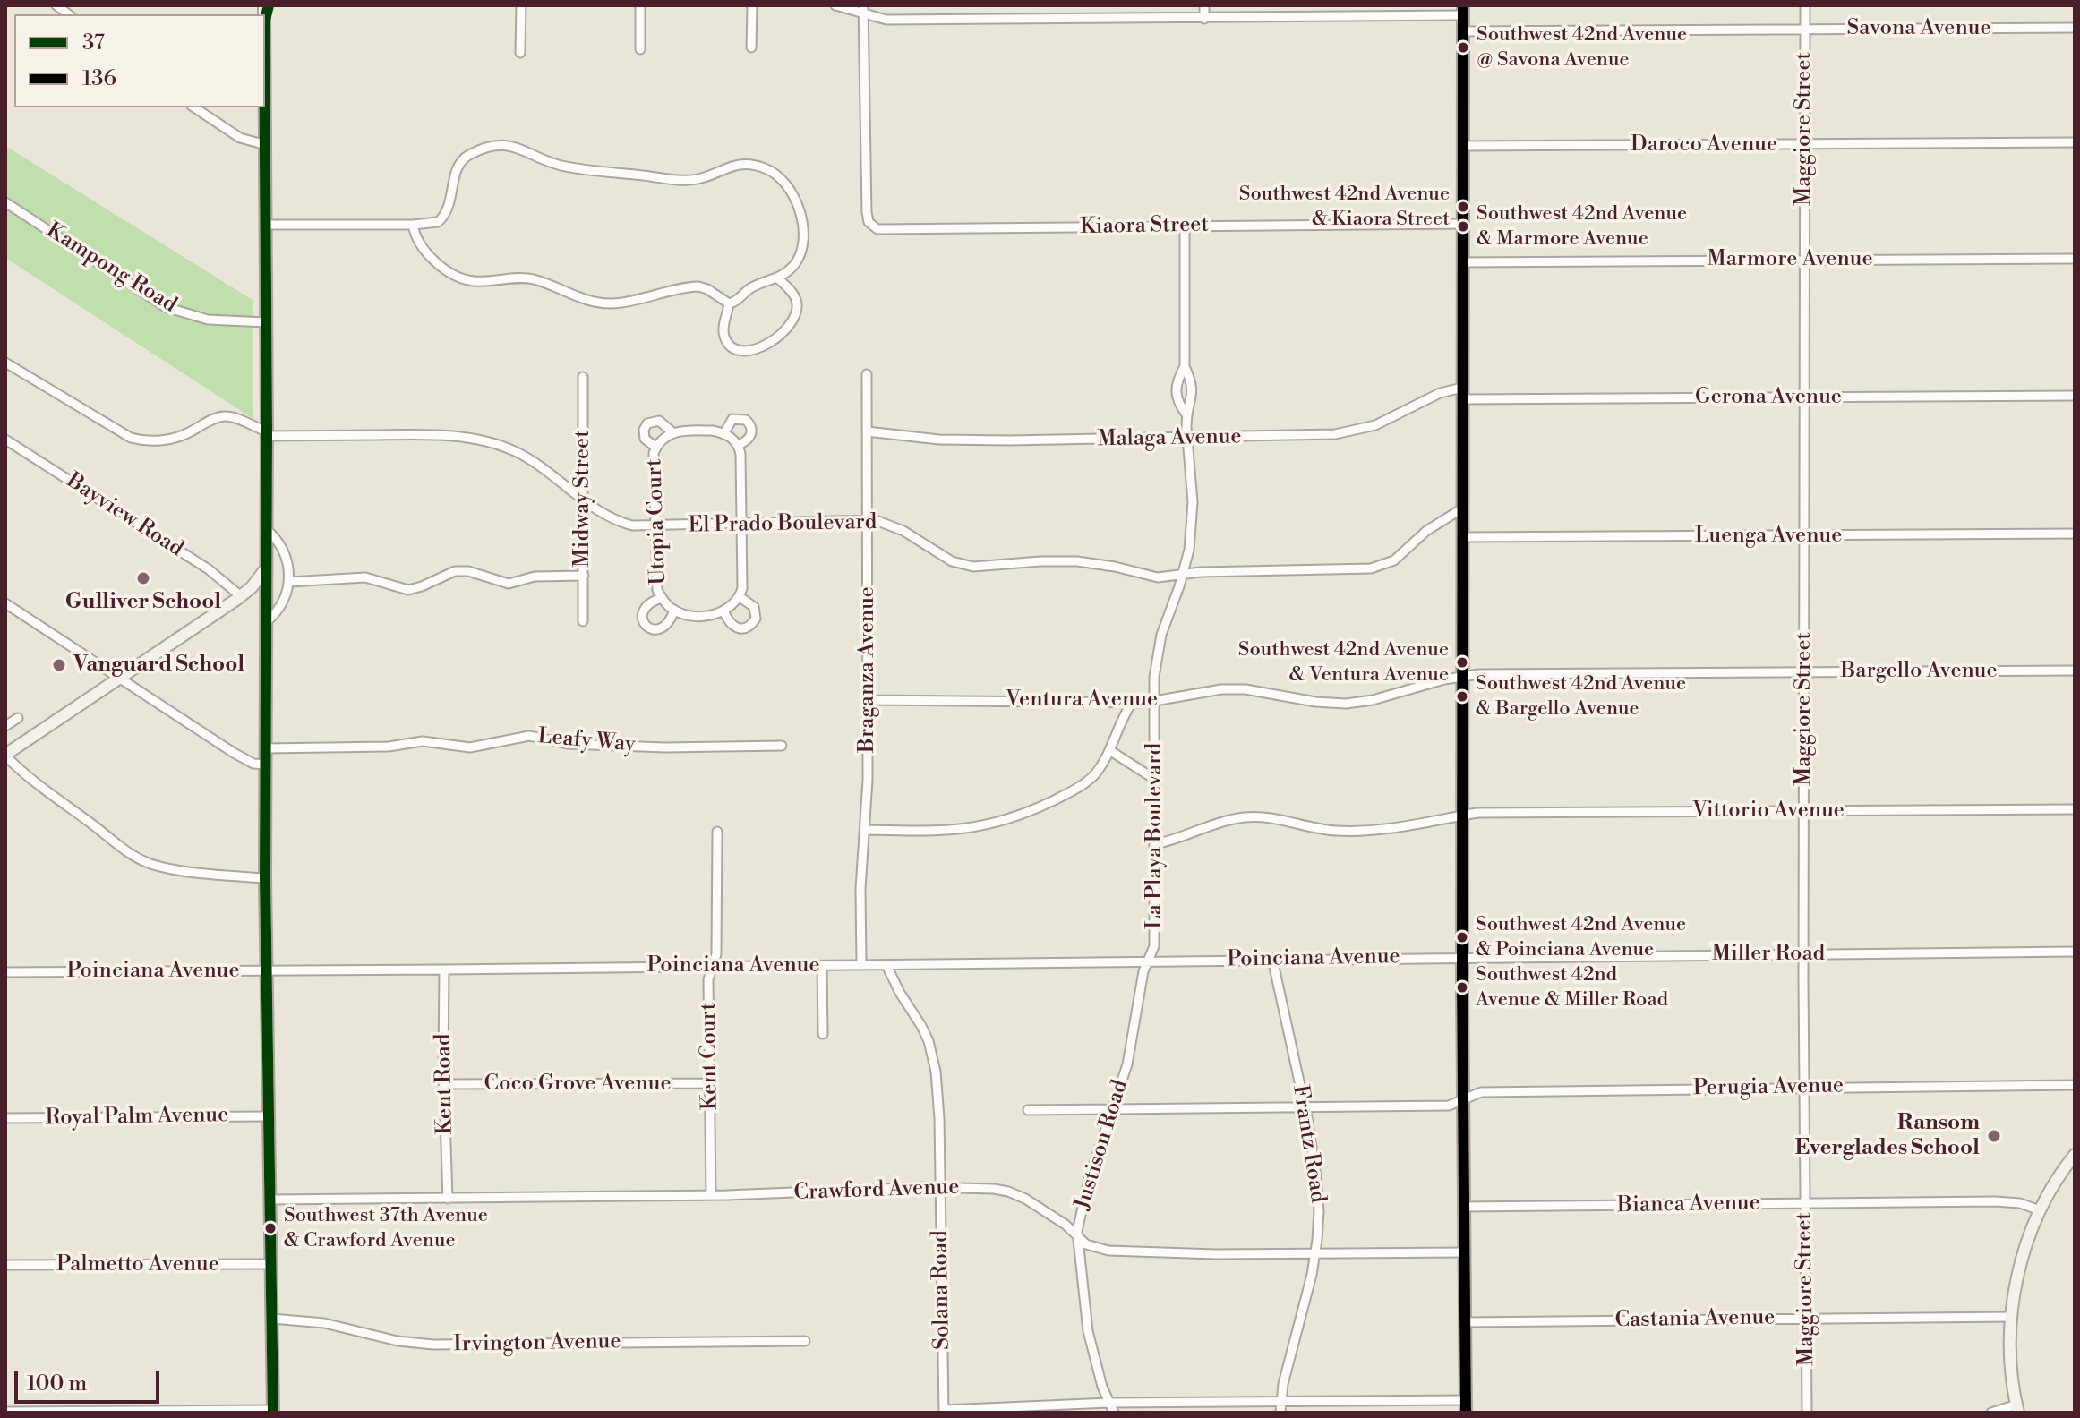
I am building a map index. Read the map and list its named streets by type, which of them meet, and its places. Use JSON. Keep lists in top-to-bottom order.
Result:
{
  "streets": {
    "street": [
      "Savona Avenue",
      "Maggiore Street",
      "Daroco Avenue",
      "Kiaora Street",
      "Marmore Avenue",
      "Kampong Road",
      "Gerona Avenue",
      "Malaga Avenue",
      "Midway Street",
      "Bayview Road",
      "Utopia Court",
      "El Prado Boulevard",
      "Luenga Avenue",
      "Braganza Avenue",
      "Bargello Avenue",
      "Ventura Avenue",
      "Leafy Way",
      "Vittorio Avenue",
      "La Playa Boulevard",
      "Miller Road",
      "Poinciana Avenue",
      "Kent Court",
      "Kent Road",
      "Coco Grove Avenue",
      "Perugia Avenue",
      "Royal Palm Avenue",
      "Frantz Road",
      "Justison Road",
      "Crawford Avenue",
      "Bianca Avenue",
      "Palmetto Avenue",
      "Solana Road",
      "Castania Avenue",
      "Irvington Avenue"
    ]
  },
  "crossings": [
    ["Savona Avenue", "Maggiore Street"],
    ["Maggiore Street", "Daroco Avenue"],
    ["Maggiore Street", "Marmore Avenue"],
    ["Maggiore Street", "Gerona Avenue"],
    ["Maggiore Street", "Luenga Avenue"],
    ["Maggiore Street", "Bargello Avenue"],
    ["Maggiore Street", "Vittorio Avenue"],
    ["Maggiore Street", "Miller Road"],
    ["Maggiore Street", "Perugia Avenue"],
    ["Maggiore Street", "Bianca Avenue"],
    ["Maggiore Street", "Castania Avenue"],
    ["Kiaora Street", "La Playa Boulevard"],
    ["Gerona Avenue", "Malaga Avenue"],
    ["Malaga Avenue", "Braganza Avenue"],
    ["Malaga Avenue", "La Playa Boulevard"],
    ["Midway Street", "El Prado Boulevard"],
    ["Utopia Court", "El Prado Boulevard"],
    ["El Prado Boulevard", "Braganza Avenue"],
    ["El Prado Boulevard", "La Playa Boulevard"],
    ["Braganza Avenue", "Ventura Avenue"],
    ["Braganza Avenue", "Poinciana Avenue"],
    ["Bargello Avenue", "Ventura Avenue"],
    ["Ventura Avenue", "La Playa Boulevard"],
    ["Vittorio Avenue", "La Playa Boulevard"],
    ["La Playa Boulevard", "Poinciana Avenue"],
    ["La Playa Boulevard", "Justison Road"],
    ["Miller Road", "Poinciana Avenue"],
    ["Poinciana Avenue", "Kent Court"],
    ["Poinciana Avenue", "Kent Road"],
    ["Poinciana Avenue", "Frantz Road"],
    ["Poinciana Avenue", "Justison Road"],
    ["Poinciana Avenue", "Solana Road"],
    ["Kent Court", "Coco Grove Avenue"],
    ["Kent Court", "Crawford Avenue"],
    ["Kent Road", "Coco Grove Avenue"],
    ["Kent Road", "Crawford Avenue"],
    ["Perugia Avenue", "Frantz Road"],
    ["Perugia Avenue", "Justison Road"],
    ["Frantz Road", "Crawford Avenue"],
    ["Justison Road", "Crawford Avenue"],
    ["Crawford Avenue", "Solana Road"]
  ],
  "places": [
    "Southwest 42nd Avenue @ Savona Avenue",
    "Southwest 42nd Avenue & Kiaora Street",
    "Southwest 42nd Avenue & Marmore Avenue",
    "Gulliver School",
    "Southwest 42nd Avenue & Ventura Avenue",
    "Vanguard School",
    "Southwest 42nd Avenue & Bargello Avenue",
    "Southwest 42nd Avenue & Poinciana Avenue",
    "Southwest 42nd Avenue & Miller Road",
    "Ransom Everglades School",
    "Southwest 37th Avenue & Crawford Avenue"
  ],
  "lines": ["transit line 37", "transit line 136"],
  "legend": ["37", "136"],
  "scale_bar": "100 m"
}
